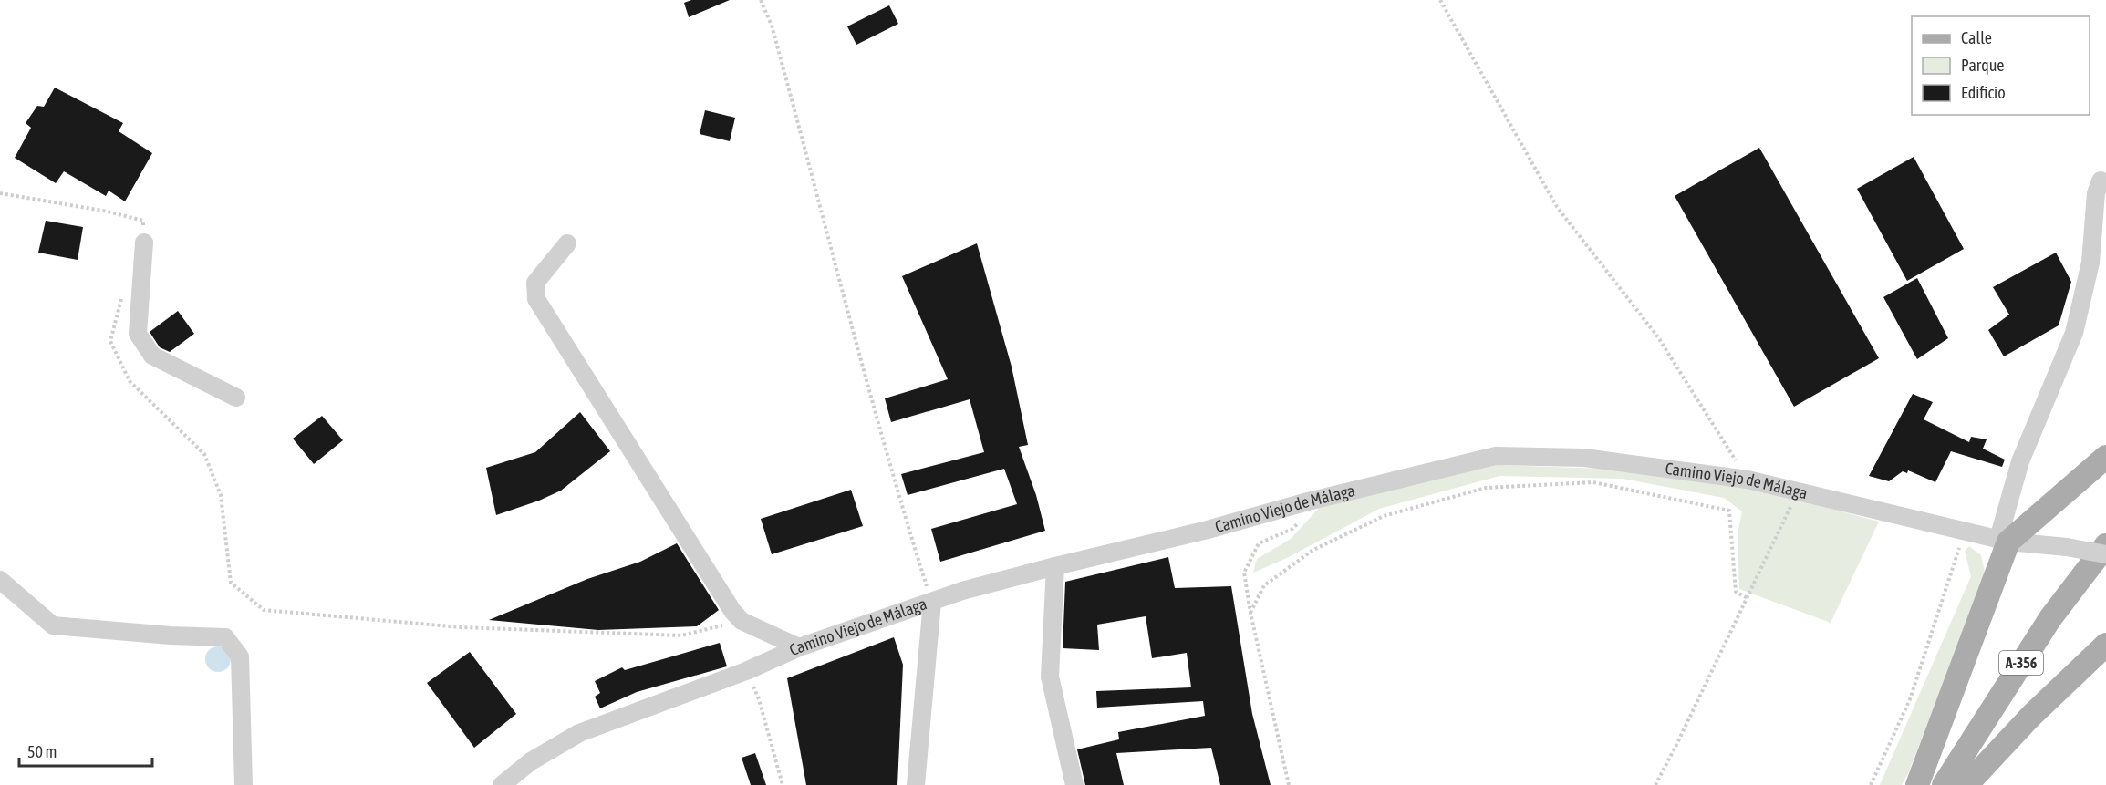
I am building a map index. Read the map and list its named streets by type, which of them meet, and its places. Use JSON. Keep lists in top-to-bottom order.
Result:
{
  "streets": {
    "main road": ["A-356"],
    "street": ["Camino Viejo de Málaga"]
  },
  "legend": ["Calle", "Parque", "Edificio"],
  "scale_bar": "50 m"
}
